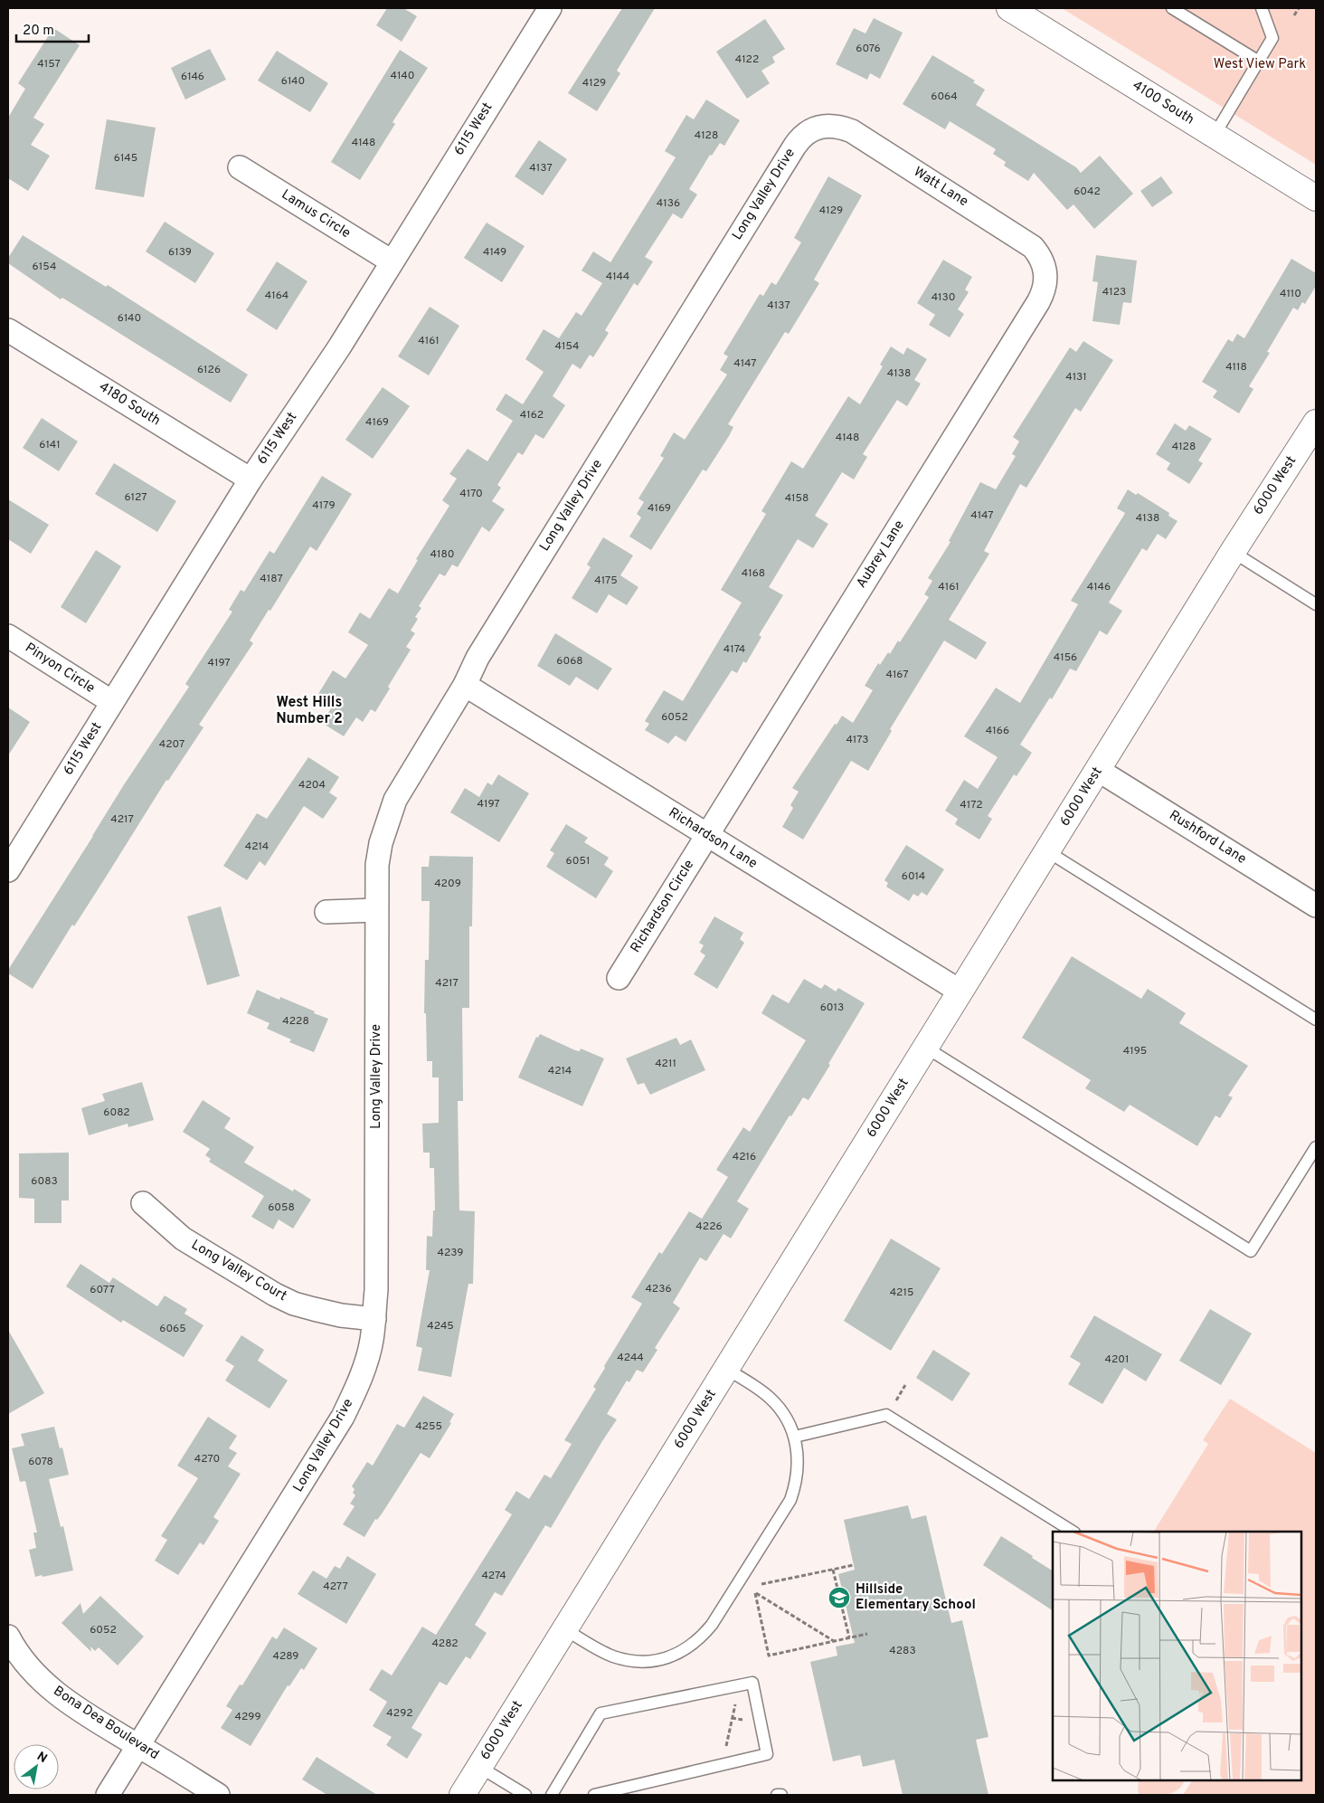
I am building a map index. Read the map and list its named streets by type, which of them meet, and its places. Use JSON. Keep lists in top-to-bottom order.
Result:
{
  "streets": {
    "street": [
      "4100 South",
      "6115 West",
      "Watt Lane",
      "Long Valley Drive",
      "Lamus Circle",
      "4180 South",
      "6000 West",
      "Aubrey Lane",
      "Pinyon Circle",
      "Rushford Lane",
      "Richardson Lane",
      "Richardson Circle",
      "Long Valley Court",
      "Bona Dea Boulevard"
    ]
  },
  "crossings": [
    ["6115 West", "Lamus Circle"],
    ["6115 West", "4180 South"],
    ["6115 West", "Pinyon Circle"],
    ["Watt Lane", "Long Valley Drive"],
    ["Watt Lane", "Aubrey Lane"],
    ["Long Valley Drive", "Richardson Lane"],
    ["Long Valley Drive", "Long Valley Court"],
    ["Long Valley Drive", "Bona Dea Boulevard"],
    ["6000 West", "Rushford Lane"],
    ["6000 West", "Richardson Lane"],
    ["Aubrey Lane", "Richardson Lane"],
    ["Aubrey Lane", "Richardson Circle"],
    ["Richardson Lane", "Richardson Circle"]
  ],
  "districts": ["West Hills Number 2"],
  "parks": ["West View Park"],
  "places": {
    "school or university": ["Hillside Elementary School"]
  },
  "house_numbers": [
    "6076",
    "4122",
    "4157",
    "4140",
    "6146",
    "6140",
    "4129",
    "6064",
    "4128",
    "4148",
    "6145",
    "4137",
    "6042",
    "4136",
    "4129",
    "6139",
    "4149",
    "6154",
    "4144",
    "4123",
    "4110",
    "4164",
    "4130",
    "4137",
    "6140",
    "4161",
    "4154",
    "4147",
    "4118",
    "6126",
    "4138",
    "4131",
    "4162",
    "4169",
    "4148",
    "6141",
    "4128",
    "4170",
    "6127",
    "4158",
    "4179",
    "4169",
    "4147",
    "4138",
    "4180",
    "4168",
    "4187",
    "4175",
    "4161",
    "4146",
    "4174",
    "4156",
    "6068",
    "4197",
    "4167",
    "6052",
    "4166",
    "4173",
    "4207",
    "4204",
    "4197",
    "4172",
    "4217",
    "4214",
    "6051",
    "6014",
    "4209",
    "4217",
    "6013",
    "4228",
    "4195",
    "4211",
    "4214",
    "6082",
    "4216",
    "6083",
    "6058",
    "4226",
    "4239",
    "4236",
    "6077",
    "4215",
    "4245",
    "6065",
    "4244",
    "4201",
    "4255",
    "4270",
    "6078",
    "4274",
    "4277",
    "6052",
    "4282",
    "4283",
    "4289",
    "4292",
    "4299"
  ],
  "scale_bar": "20 m",
  "north": "top right"
}
